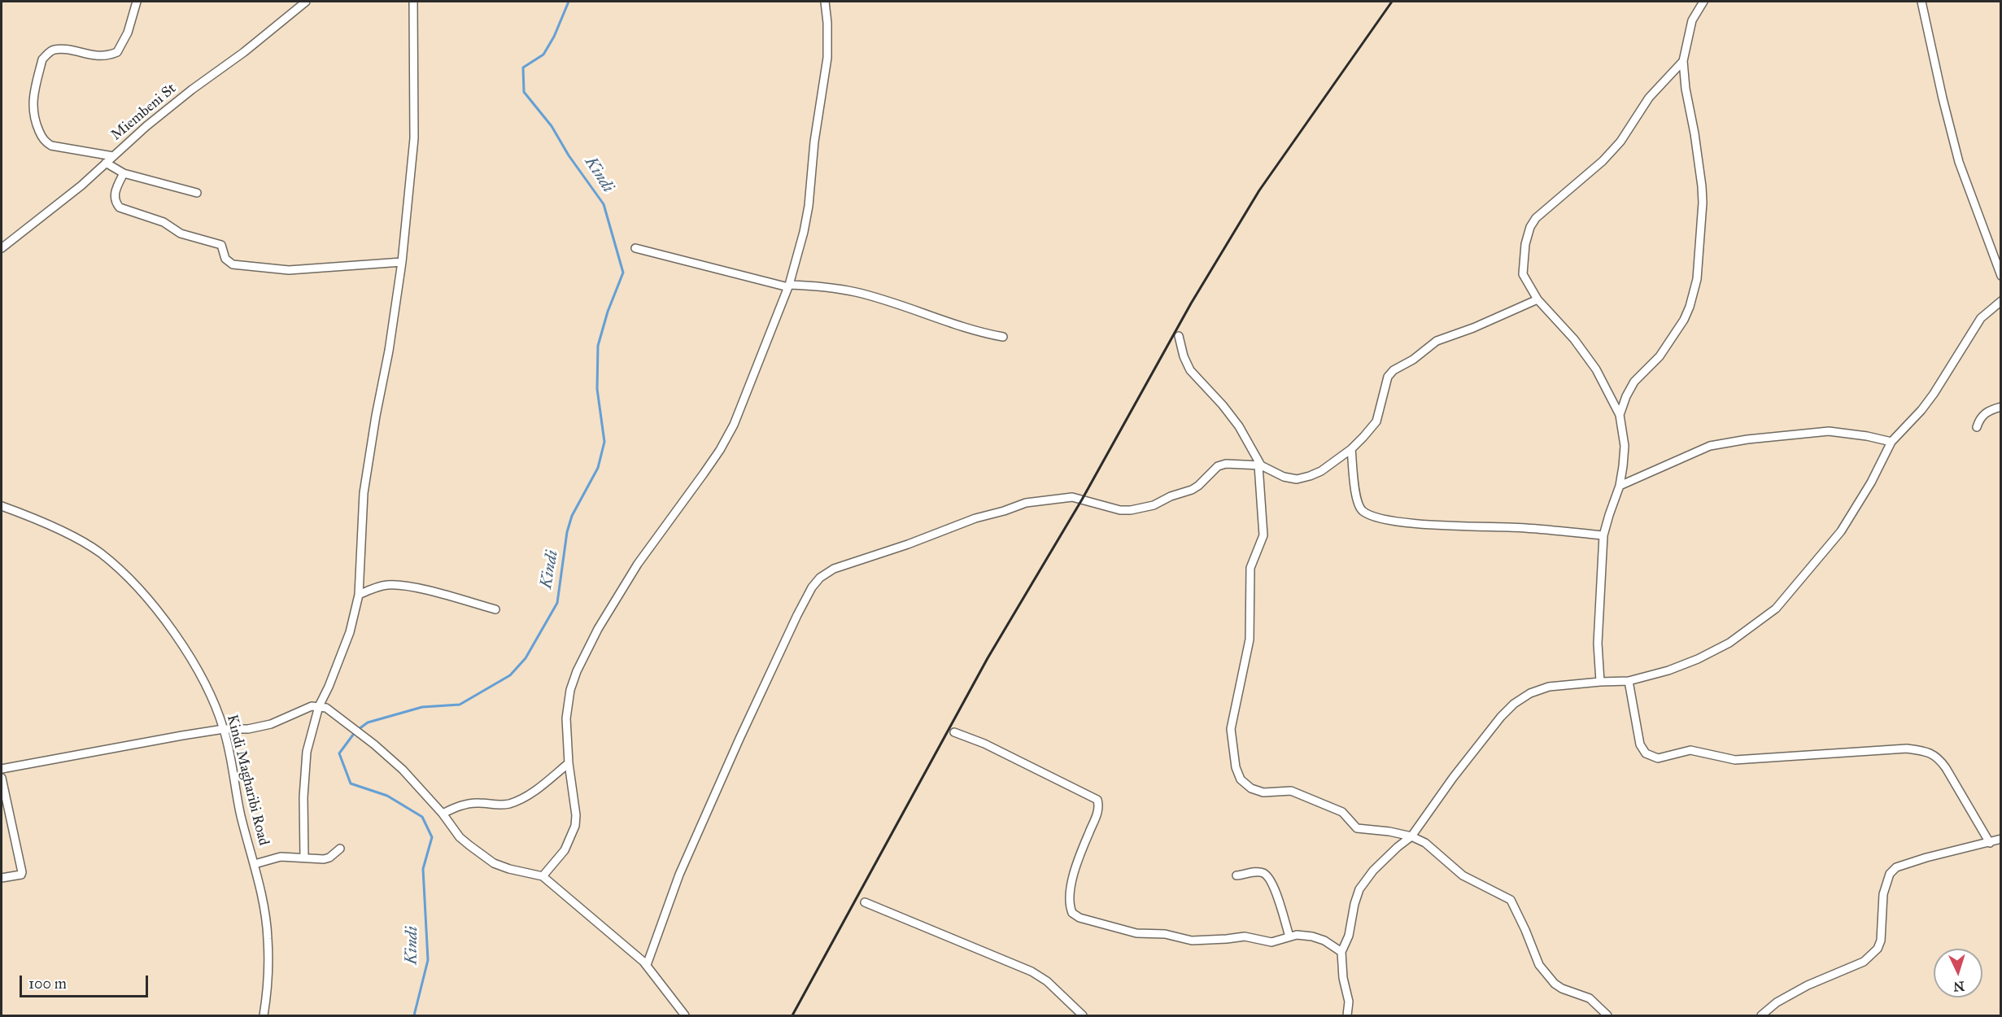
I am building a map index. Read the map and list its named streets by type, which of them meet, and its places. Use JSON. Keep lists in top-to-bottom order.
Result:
{
  "streets": {
    "street": ["Miembeni St", "Kindi Magharibi Road"]
  },
  "water": ["Kindi"],
  "scale_bar": "100 m",
  "north": "bottom"
}
